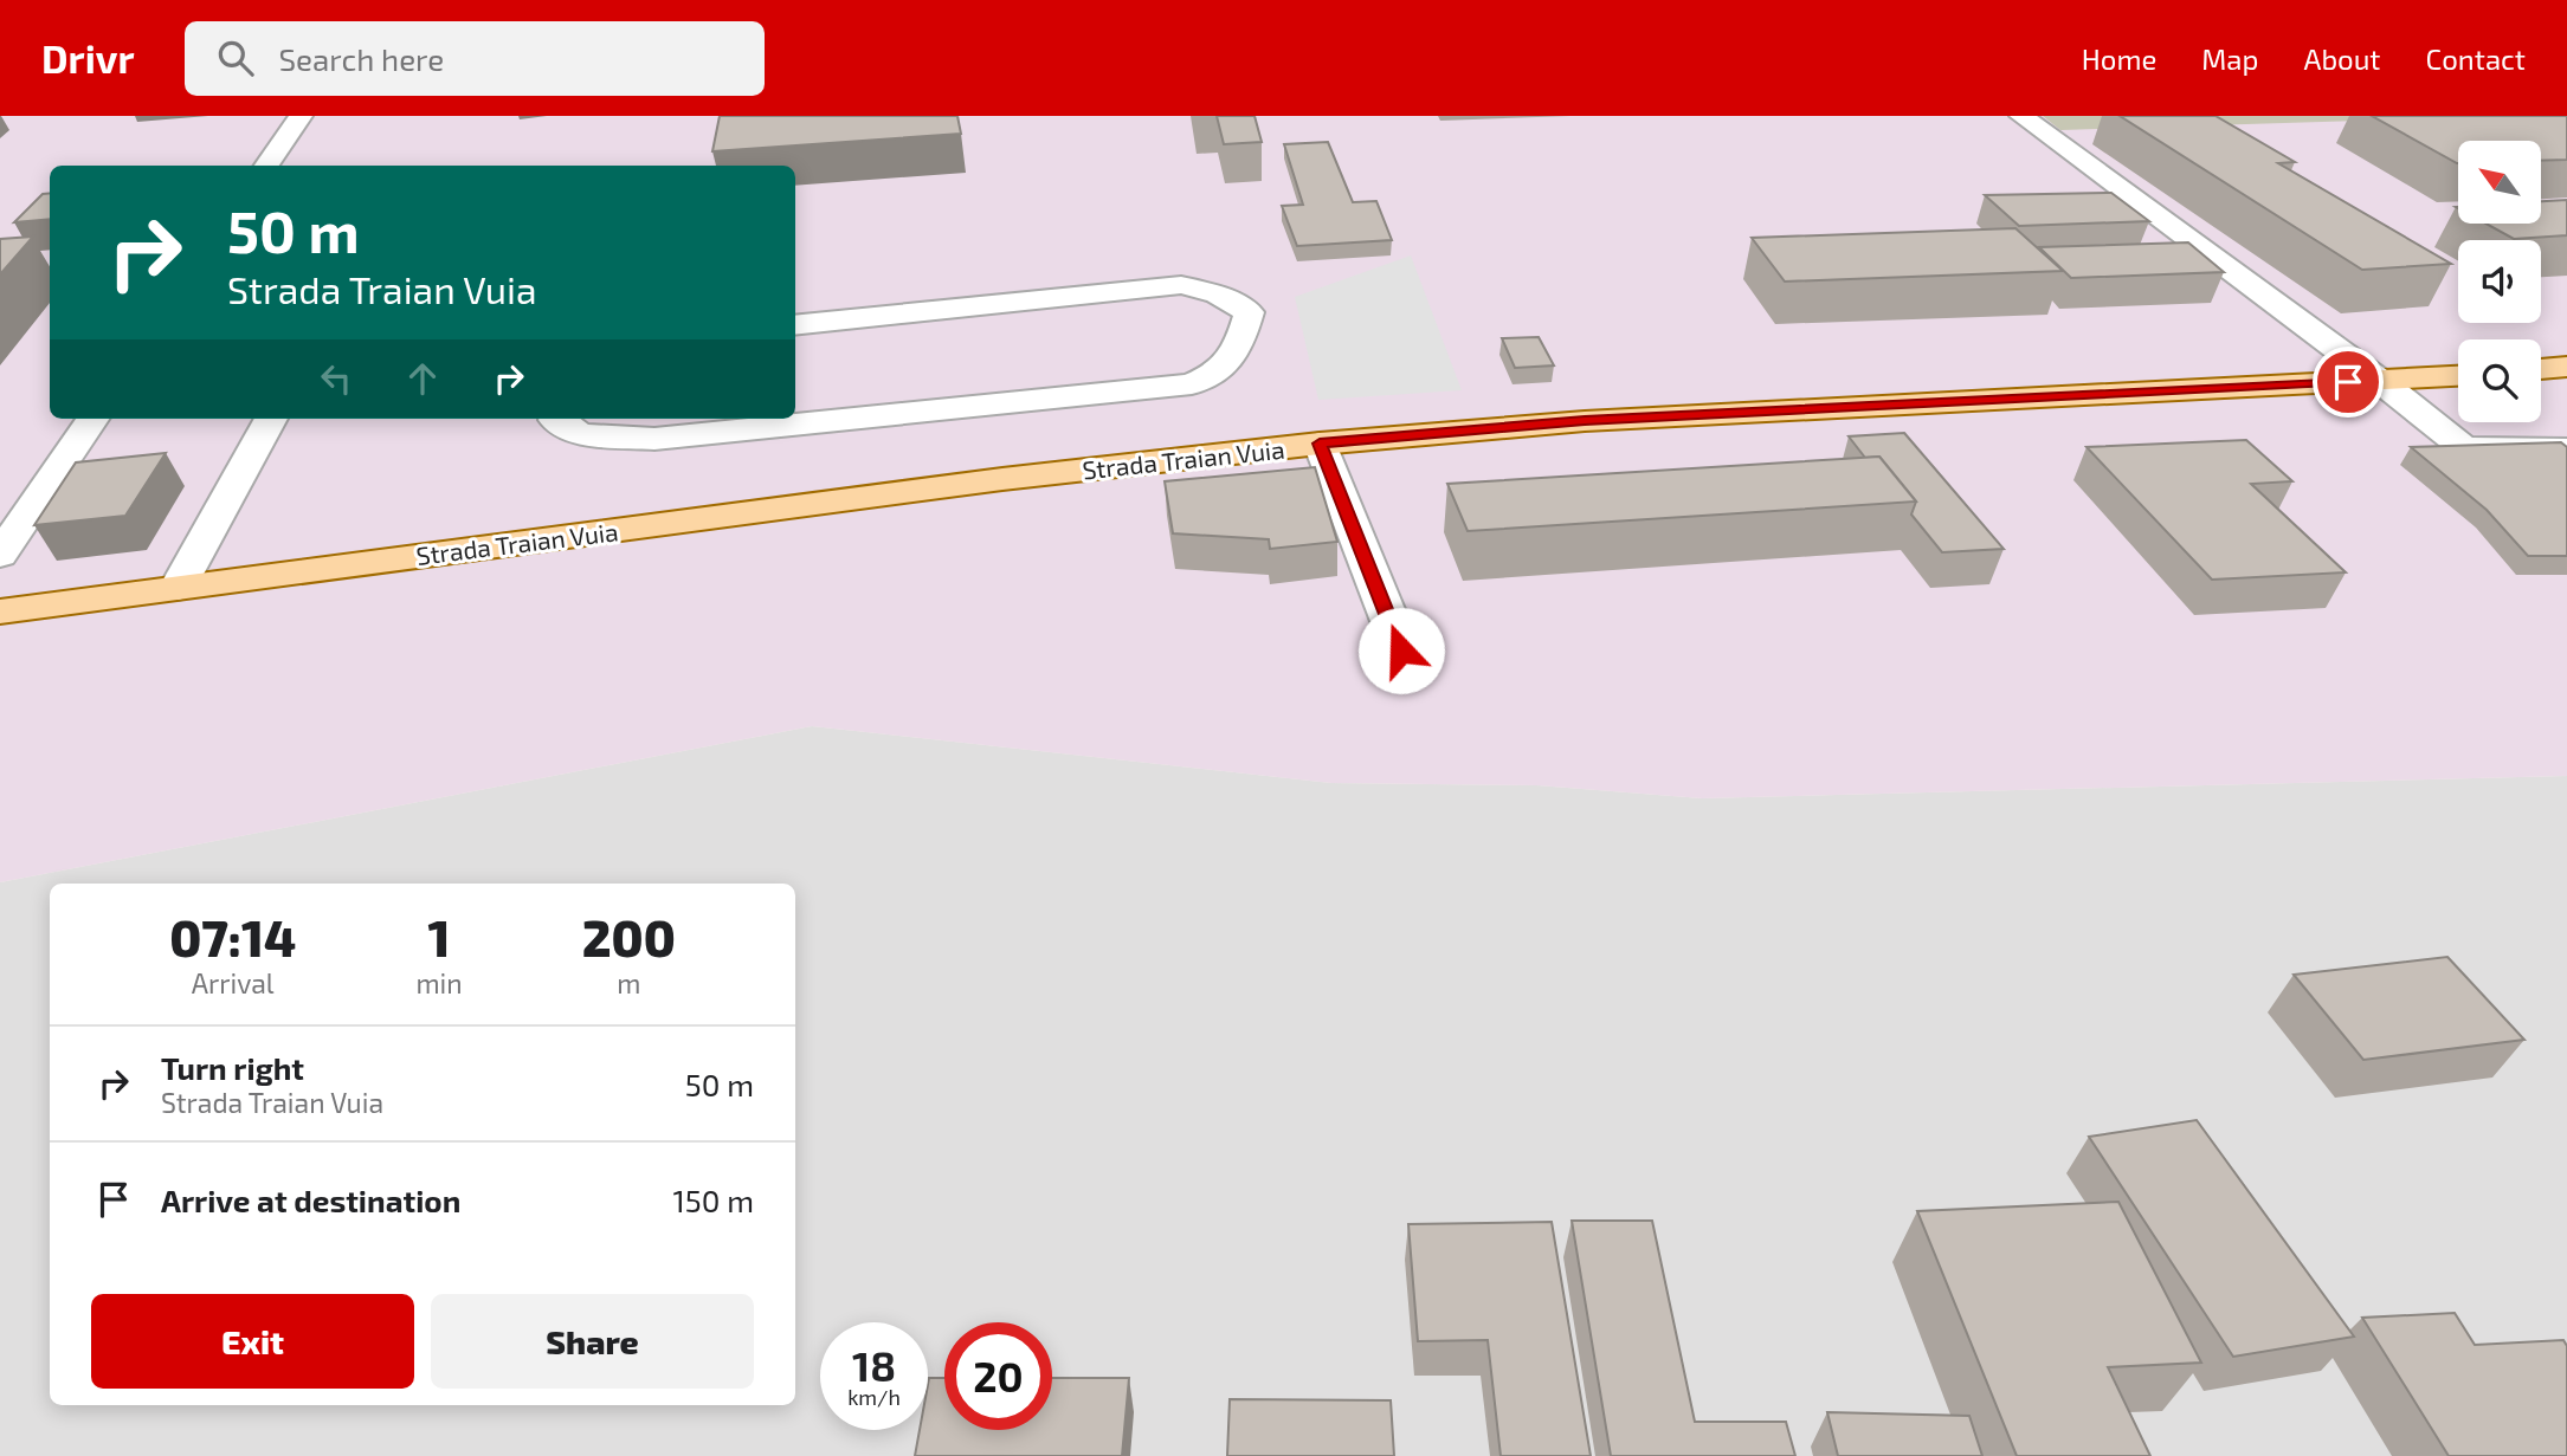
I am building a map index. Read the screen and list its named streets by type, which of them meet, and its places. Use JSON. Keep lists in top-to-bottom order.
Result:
{
  "streets": {
    "main road": ["Strada Traian Vuia"]
  },
  "north": "top left",
  "page": {
    "header": "Drivr",
    "search": "Search here",
    "nav": [
      "Home",
      "Map",
      "About",
      "Contact"
    ],
    "turn": ["50 m", "Strada Traian Vuia"],
    "eta": [
      "07:14",
      "Arrival",
      "1",
      "min",
      "200",
      "m"
    ],
    "list": [
      {
        "name": "Turn right",
        "note": "Strada Traian Vuia",
        "value": "50 m"
      },
      {
        "name": "Arrive at destination",
        "value": "150 m"
      }
    ],
    "buttons": ["Exit", "Share"],
    "speed": "18 km/h",
    "limit": "20"
  }
}
